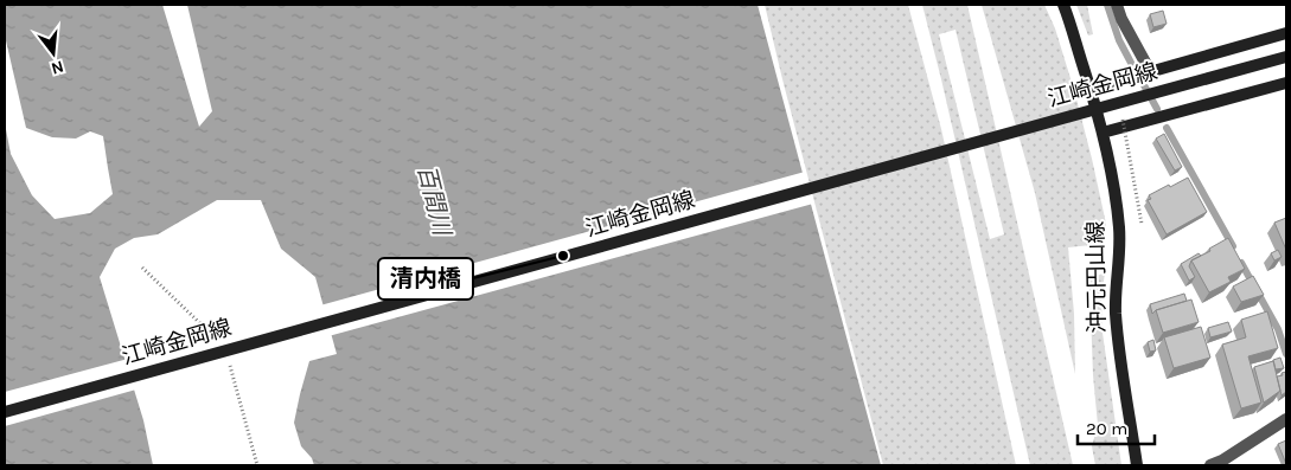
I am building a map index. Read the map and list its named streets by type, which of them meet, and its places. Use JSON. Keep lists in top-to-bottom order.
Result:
{
  "streets": {
    "main road": ["江崎金岡線", "沖元円山線"]
  },
  "water": ["百間川"],
  "places": ["清内橋"],
  "scale_bar": "20 m",
  "north": "bottom"
}
